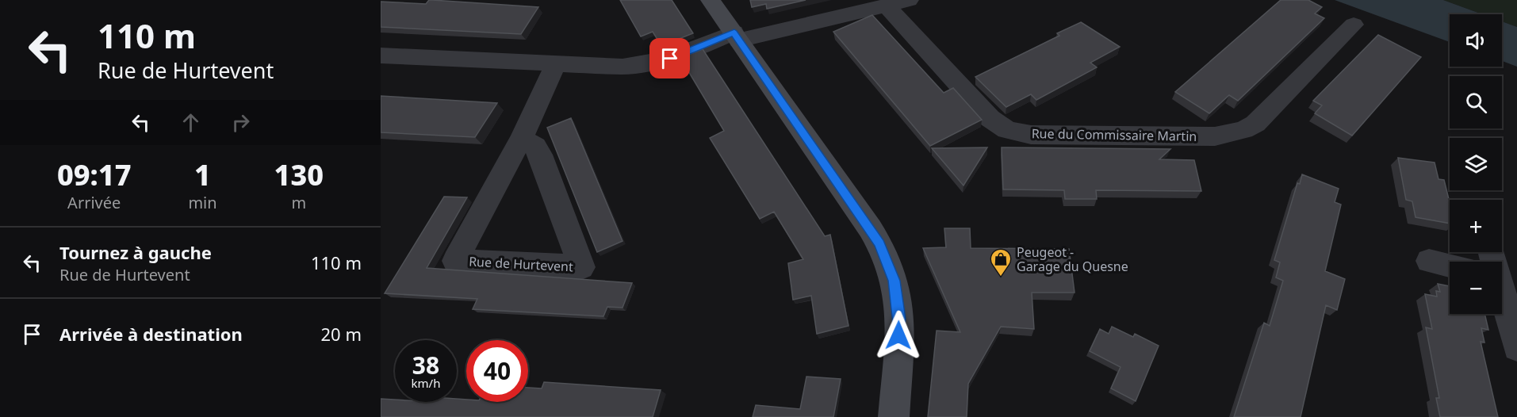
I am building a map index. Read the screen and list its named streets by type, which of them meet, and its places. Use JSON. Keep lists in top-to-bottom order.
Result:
{
  "streets": {
    "street": ["Rue du Commissaire Martin", "Rue de Hurtevent"]
  },
  "places": {
    "shop": ["Peugeot - Garage du Quesne"]
  },
  "page": {
    "turn": ["110 m", "Rue de Hurtevent"],
    "map_buttons": ["+", "−"],
    "eta": [
      "09:17",
      "Arrivée",
      "1",
      "min",
      "130",
      "m"
    ],
    "list": [
      {
        "name": "Tournez à gauche",
        "note": "Rue de Hurtevent",
        "value": "110 m"
      },
      {
        "name": "Arrivée à destination",
        "value": "20 m"
      }
    ],
    "speed": "38 km/h",
    "limit": "40"
  }
}
